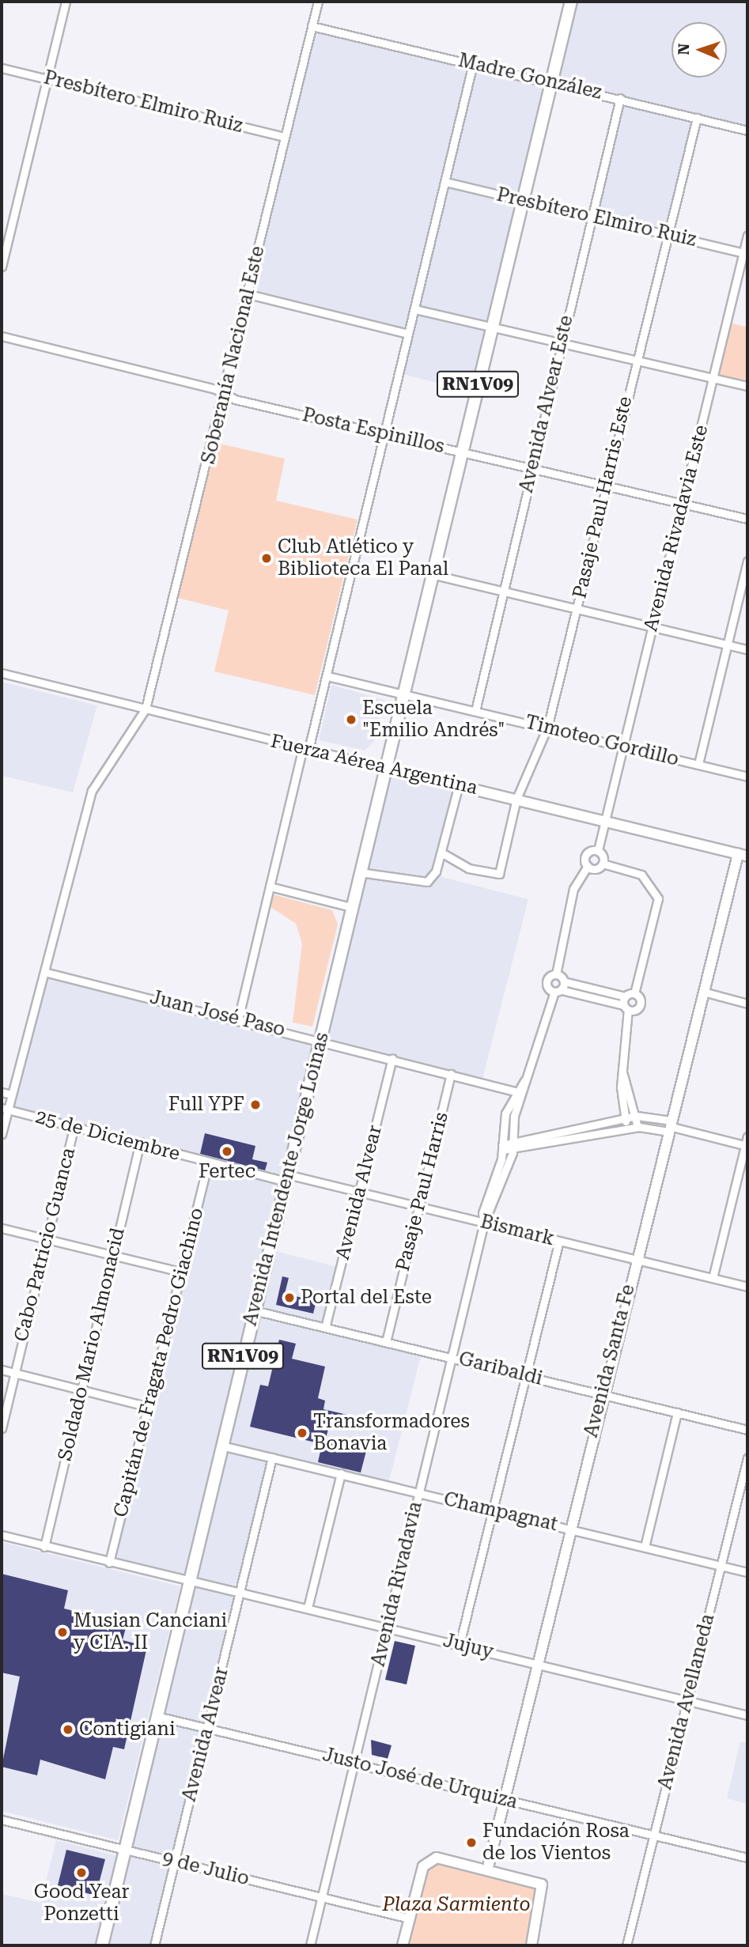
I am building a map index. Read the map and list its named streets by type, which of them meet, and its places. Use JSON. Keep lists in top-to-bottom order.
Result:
{
  "streets": {
    "main road": ["RN1V09", "Avenida Intendente Jorge Loinas"],
    "street": [
      "Madre González",
      "Presbítero Elmiro Ruiz",
      "Soberanía Nacional Este",
      "Avenida Alvear Este",
      "Posta Espinillos",
      "Pasaje Paul Harris Este",
      "Avenida Rivadavia Este",
      "Timoteo Gordillo",
      "Fuerza Aérea Argentina",
      "Juan José Paso",
      "25 de Diciembre",
      "Pasaje Paul Harris",
      "Avenida Alvear",
      "Bismark",
      "Cabo Patricio Guanca",
      "Soldado Mario Almonacid",
      "Avenida Santa Fe",
      "Capitán de Fragata Pedro Giachino",
      "Garibaldi",
      "Champagnat",
      "Avenida Rivadavia",
      "Jujuy",
      "Avenida Avellaneda",
      "Justo José de Urquiza",
      "9 de Julio"
    ]
  },
  "crossings": [
    ["Madre González", "Soberanía Nacional Este"],
    ["Madre González", "RN1V09"],
    ["Madre González", "Avenida Alvear Este"],
    ["Madre González", "Pasaje Paul Harris Este"],
    ["Presbítero Elmiro Ruiz", "Soberanía Nacional Este"],
    ["Presbítero Elmiro Ruiz", "RN1V09"],
    ["Presbítero Elmiro Ruiz", "Avenida Alvear Este"],
    ["Presbítero Elmiro Ruiz", "Pasaje Paul Harris Este"],
    ["Presbítero Elmiro Ruiz", "Avenida Rivadavia Este"],
    ["Soberanía Nacional Este", "Posta Espinillos"],
    ["Soberanía Nacional Este", "Fuerza Aérea Argentina"],
    ["Soberanía Nacional Este", "Juan José Paso"],
    ["Soberanía Nacional Este", "25 de Diciembre"],
    ["RN1V09", "Posta Espinillos"],
    ["RN1V09", "Timoteo Gordillo"],
    ["RN1V09", "Fuerza Aérea Argentina"],
    ["RN1V09", "Avenida Intendente Jorge Loinas"],
    ["Avenida Alvear Este", "Posta Espinillos"],
    ["Avenida Alvear Este", "Timoteo Gordillo"],
    ["Posta Espinillos", "Pasaje Paul Harris Este"],
    ["Posta Espinillos", "Avenida Rivadavia Este"],
    ["Pasaje Paul Harris Este", "Timoteo Gordillo"],
    ["Pasaje Paul Harris Este", "Fuerza Aérea Argentina"],
    ["Avenida Rivadavia Este", "Timoteo Gordillo"],
    ["Avenida Rivadavia Este", "Fuerza Aérea Argentina"],
    ["Avenida Rivadavia Este", "Avenida Rivadavia"],
    ["Fuerza Aérea Argentina", "Avenida Intendente Jorge Loinas"],
    ["Fuerza Aérea Argentina", "Avenida Santa Fe"],
    ["Fuerza Aérea Argentina", "Avenida Rivadavia"],
    ["Juan José Paso", "Avenida Intendente Jorge Loinas"],
    ["Juan José Paso", "Pasaje Paul Harris"],
    ["Juan José Paso", "Avenida Alvear"],
    ["Juan José Paso", "Avenida Rivadavia"],
    ["25 de Diciembre", "Avenida Intendente Jorge Loinas"],
    ["25 de Diciembre", "Bismark"],
    ["25 de Diciembre", "Cabo Patricio Guanca"],
    ["25 de Diciembre", "Soldado Mario Almonacid"],
    ["25 de Diciembre", "Capitán de Fragata Pedro Giachino"],
    ["Avenida Intendente Jorge Loinas", "Bismark"],
    ["Avenida Intendente Jorge Loinas", "Garibaldi"],
    ["Avenida Intendente Jorge Loinas", "Champagnat"],
    ["Avenida Intendente Jorge Loinas", "Jujuy"],
    ["Avenida Intendente Jorge Loinas", "Justo José de Urquiza"],
    ["Avenida Intendente Jorge Loinas", "9 de Julio"],
    ["Pasaje Paul Harris", "Bismark"],
    ["Pasaje Paul Harris", "Garibaldi"],
    ["Avenida Alvear", "Bismark"],
    ["Avenida Alvear", "Garibaldi"],
    ["Avenida Alvear", "Champagnat"],
    ["Avenida Alvear", "Jujuy"],
    ["Avenida Alvear", "Justo José de Urquiza"],
    ["Avenida Alvear", "9 de Julio"],
    ["Bismark", "Avenida Santa Fe"],
    ["Bismark", "Avenida Rivadavia"],
    ["Soldado Mario Almonacid", "Jujuy"],
    ["Avenida Santa Fe", "Garibaldi"],
    ["Avenida Santa Fe", "Champagnat"],
    ["Avenida Santa Fe", "Jujuy"],
    ["Avenida Santa Fe", "Justo José de Urquiza"],
    ["Capitán de Fragata Pedro Giachino", "Jujuy"],
    ["Garibaldi", "Avenida Rivadavia"],
    ["Champagnat", "Avenida Rivadavia"],
    ["Champagnat", "Avenida Avellaneda"],
    ["Avenida Rivadavia", "Jujuy"],
    ["Avenida Rivadavia", "Justo José de Urquiza"],
    ["Avenida Rivadavia", "9 de Julio"],
    ["Jujuy", "Avenida Avellaneda"],
    ["Avenida Avellaneda", "Justo José de Urquiza"]
  ],
  "parks": ["Plaza Sarmiento"],
  "places": [
    "Club Atlético y Biblioteca El Panal",
    "Escuela \"Emilio Andrés\"",
    "Full YPF",
    "Fertec",
    "Portal del Este",
    "Transformadores Bonavia",
    "Musian Canciani y CIA. II",
    "Contigiani",
    "Fundación Rosa de los Vientos",
    "Good Year Ponzetti"
  ],
  "north": "left"
}
